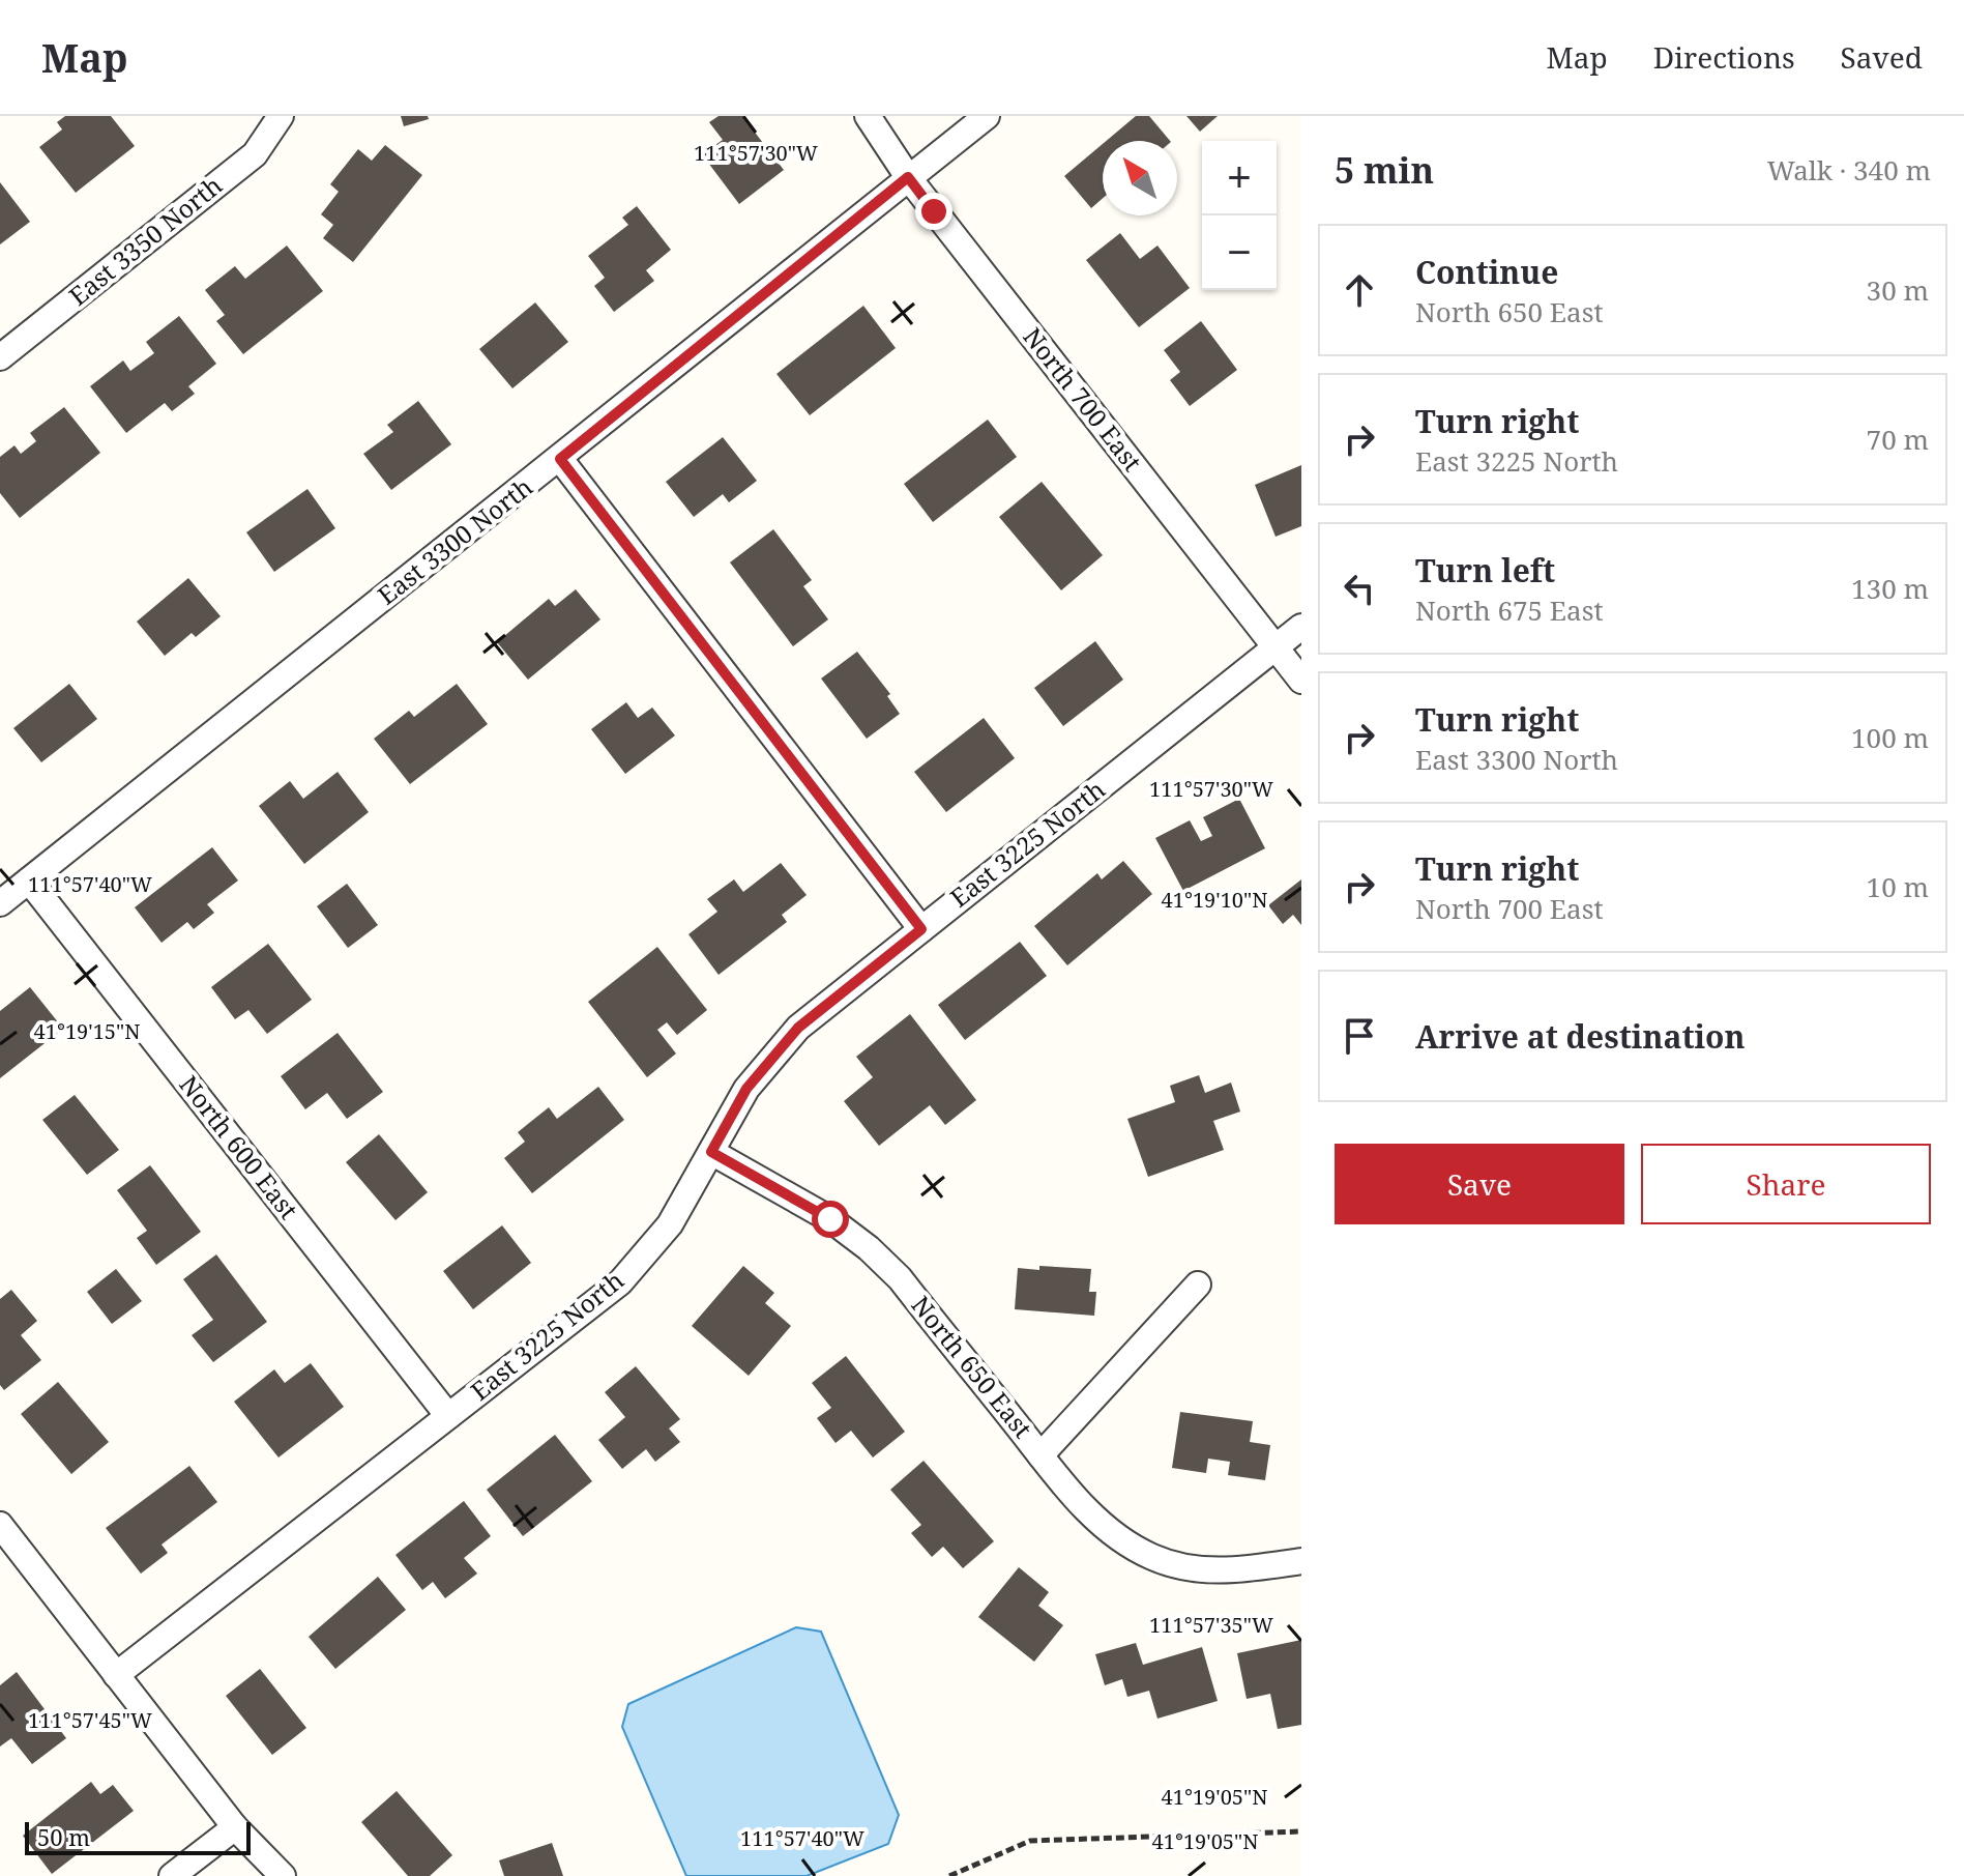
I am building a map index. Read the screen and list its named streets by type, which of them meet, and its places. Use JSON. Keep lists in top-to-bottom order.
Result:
{
  "streets": {
    "street": [
      "East 3350 North",
      "North 700 East",
      "East 3300 North",
      "East 3225 North",
      "North 600 East",
      "North 650 East"
    ]
  },
  "crossings": [
    ["North 700 East", "East 3300 North"],
    ["North 700 East", "East 3225 North"],
    ["East 3300 North", "North 600 East"],
    ["East 3225 North", "North 600 East"],
    ["East 3225 North", "North 650 East"]
  ],
  "scale_bar": "50 m",
  "north": "top left",
  "page": {
    "header": "Map",
    "nav": ["Map", "Directions", "Saved"],
    "heading": ["5 min", "Walk · 340 m"],
    "map_buttons": ["+", "−"],
    "list": [
      ["Continue", "North 650 East", "30 m"],
      ["Turn right", "East 3225 North", "70 m"],
      ["Turn left", "North 675 East", "130 m"],
      ["Turn right", "East 3300 North", "100 m"],
      ["Turn right", "North 700 East", "10 m"],
      "Arrive at destination"
    ],
    "buttons": ["Save", "Share"],
    "scale": "50 m"
  },
  "coordinates": [
    "111°57'30\"W",
    "111°57'40\"W",
    "41°19'10\"N",
    "41°19'15\"N",
    "111°57'35\"W",
    "111°57'45\"W",
    "41°19'05\"N"
  ]
}
